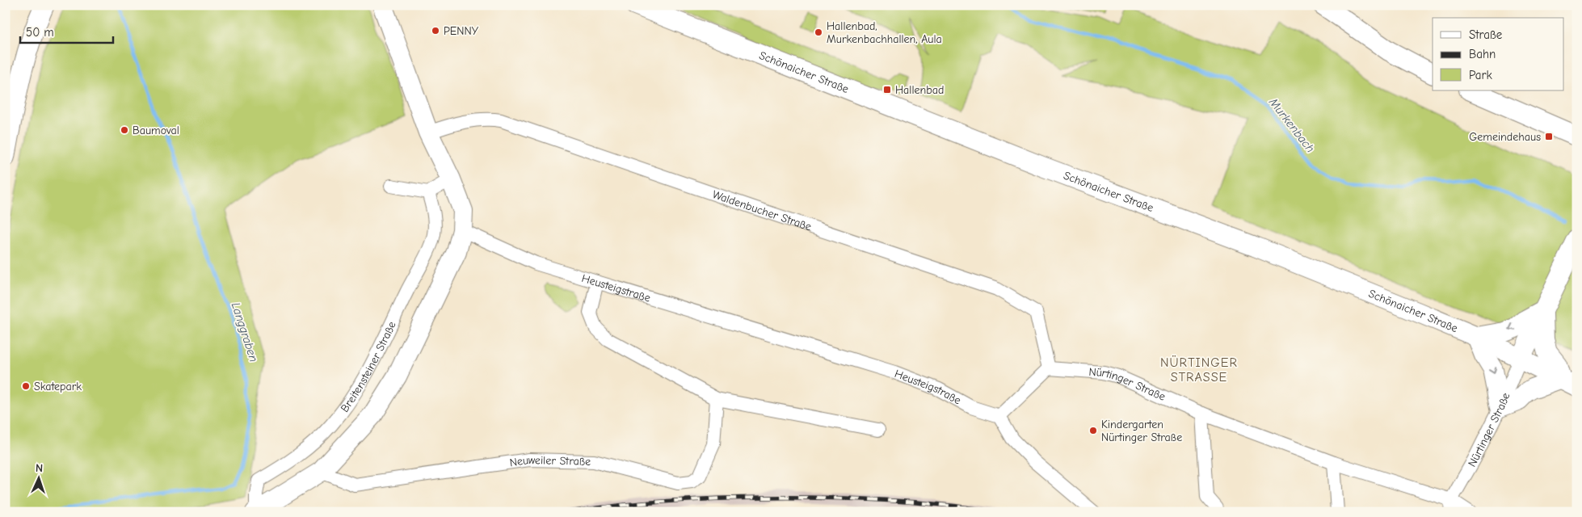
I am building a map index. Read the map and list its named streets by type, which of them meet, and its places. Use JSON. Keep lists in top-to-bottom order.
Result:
{
  "streets": {
    "main road": ["Schönaicher Straße", "Breitensteiner Straße"],
    "street": [
      "Waldenbucher Straße",
      "Heusteigstraße",
      "Nürtinger Straße",
      "Neuweiler Straße"
    ]
  },
  "crossings": [
    ["Schönaicher Straße", "Nürtinger Straße"],
    ["Waldenbucher Straße", "Nürtinger Straße"],
    ["Heusteigstraße", "Breitensteiner Straße"],
    ["Breitensteiner Straße", "Neuweiler Straße"]
  ],
  "districts": ["NÜRTINGER STRASSE"],
  "water": ["Murkenbach", "Langgraben"],
  "places": {
    "other": [
      "PENNY",
      "Hallenbad, Murkenbachhallen, Aula",
      "Baumoval",
      "Skatepark",
      "Kindergarten Nürtinger Straße"
    ],
    "transit": ["Hallenbad", "Gemeindehaus"]
  },
  "legend": ["Straße", "Bahn", "Park"],
  "scale_bar": "50 m",
  "north": "top"
}
